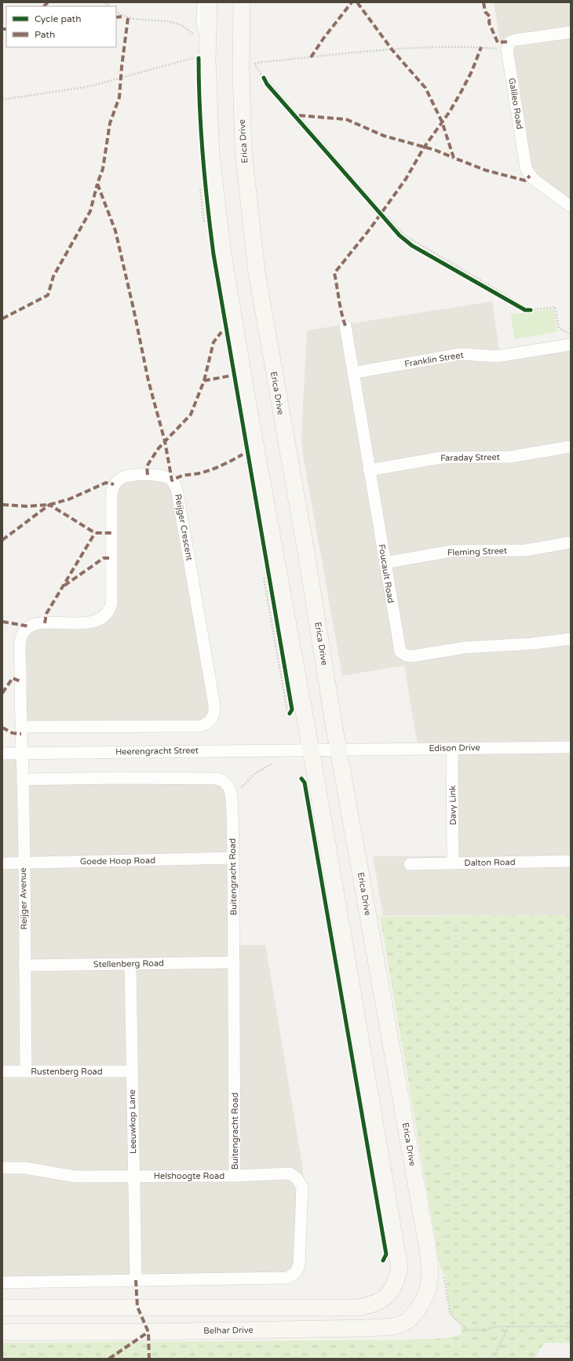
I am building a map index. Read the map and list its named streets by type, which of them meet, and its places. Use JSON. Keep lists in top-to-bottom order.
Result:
{
  "streets": {
    "main road": ["Erica Drive", "Belhar Drive"],
    "street": [
      "Galileo Road",
      "Franklin Street",
      "Faraday Street",
      "Reijger Crescent",
      "Fleming Street",
      "Foucault Road",
      "Edison Drive",
      "Heerengracht Street",
      "Davy Link",
      "Goede Hoop Road",
      "Dalton Road",
      "Buitengracht Road",
      "Reijger Avenue",
      "Stellenberg Road",
      "Rustenberg Road",
      "Leeuwkop Lane",
      "Helshoogte Road"
    ]
  },
  "crossings": [
    ["Erica Drive", "Edison Drive"],
    ["Erica Drive", "Belhar Drive"],
    ["Franklin Street", "Foucault Road"],
    ["Faraday Street", "Foucault Road"],
    ["Reijger Crescent", "Reijger Avenue"],
    ["Fleming Street", "Foucault Road"],
    ["Edison Drive", "Heerengracht Street"],
    ["Edison Drive", "Davy Link"],
    ["Heerengracht Street", "Reijger Avenue"],
    ["Davy Link", "Dalton Road"],
    ["Goede Hoop Road", "Buitengracht Road"],
    ["Goede Hoop Road", "Reijger Avenue"],
    ["Buitengracht Road", "Reijger Avenue"],
    ["Buitengracht Road", "Stellenberg Road"],
    ["Buitengracht Road", "Helshoogte Road"],
    ["Reijger Avenue", "Stellenberg Road"],
    ["Reijger Avenue", "Rustenberg Road"],
    ["Stellenberg Road", "Leeuwkop Lane"],
    ["Rustenberg Road", "Leeuwkop Lane"],
    ["Leeuwkop Lane", "Helshoogte Road"]
  ],
  "legend": ["Cycle path", "Path"]
}
